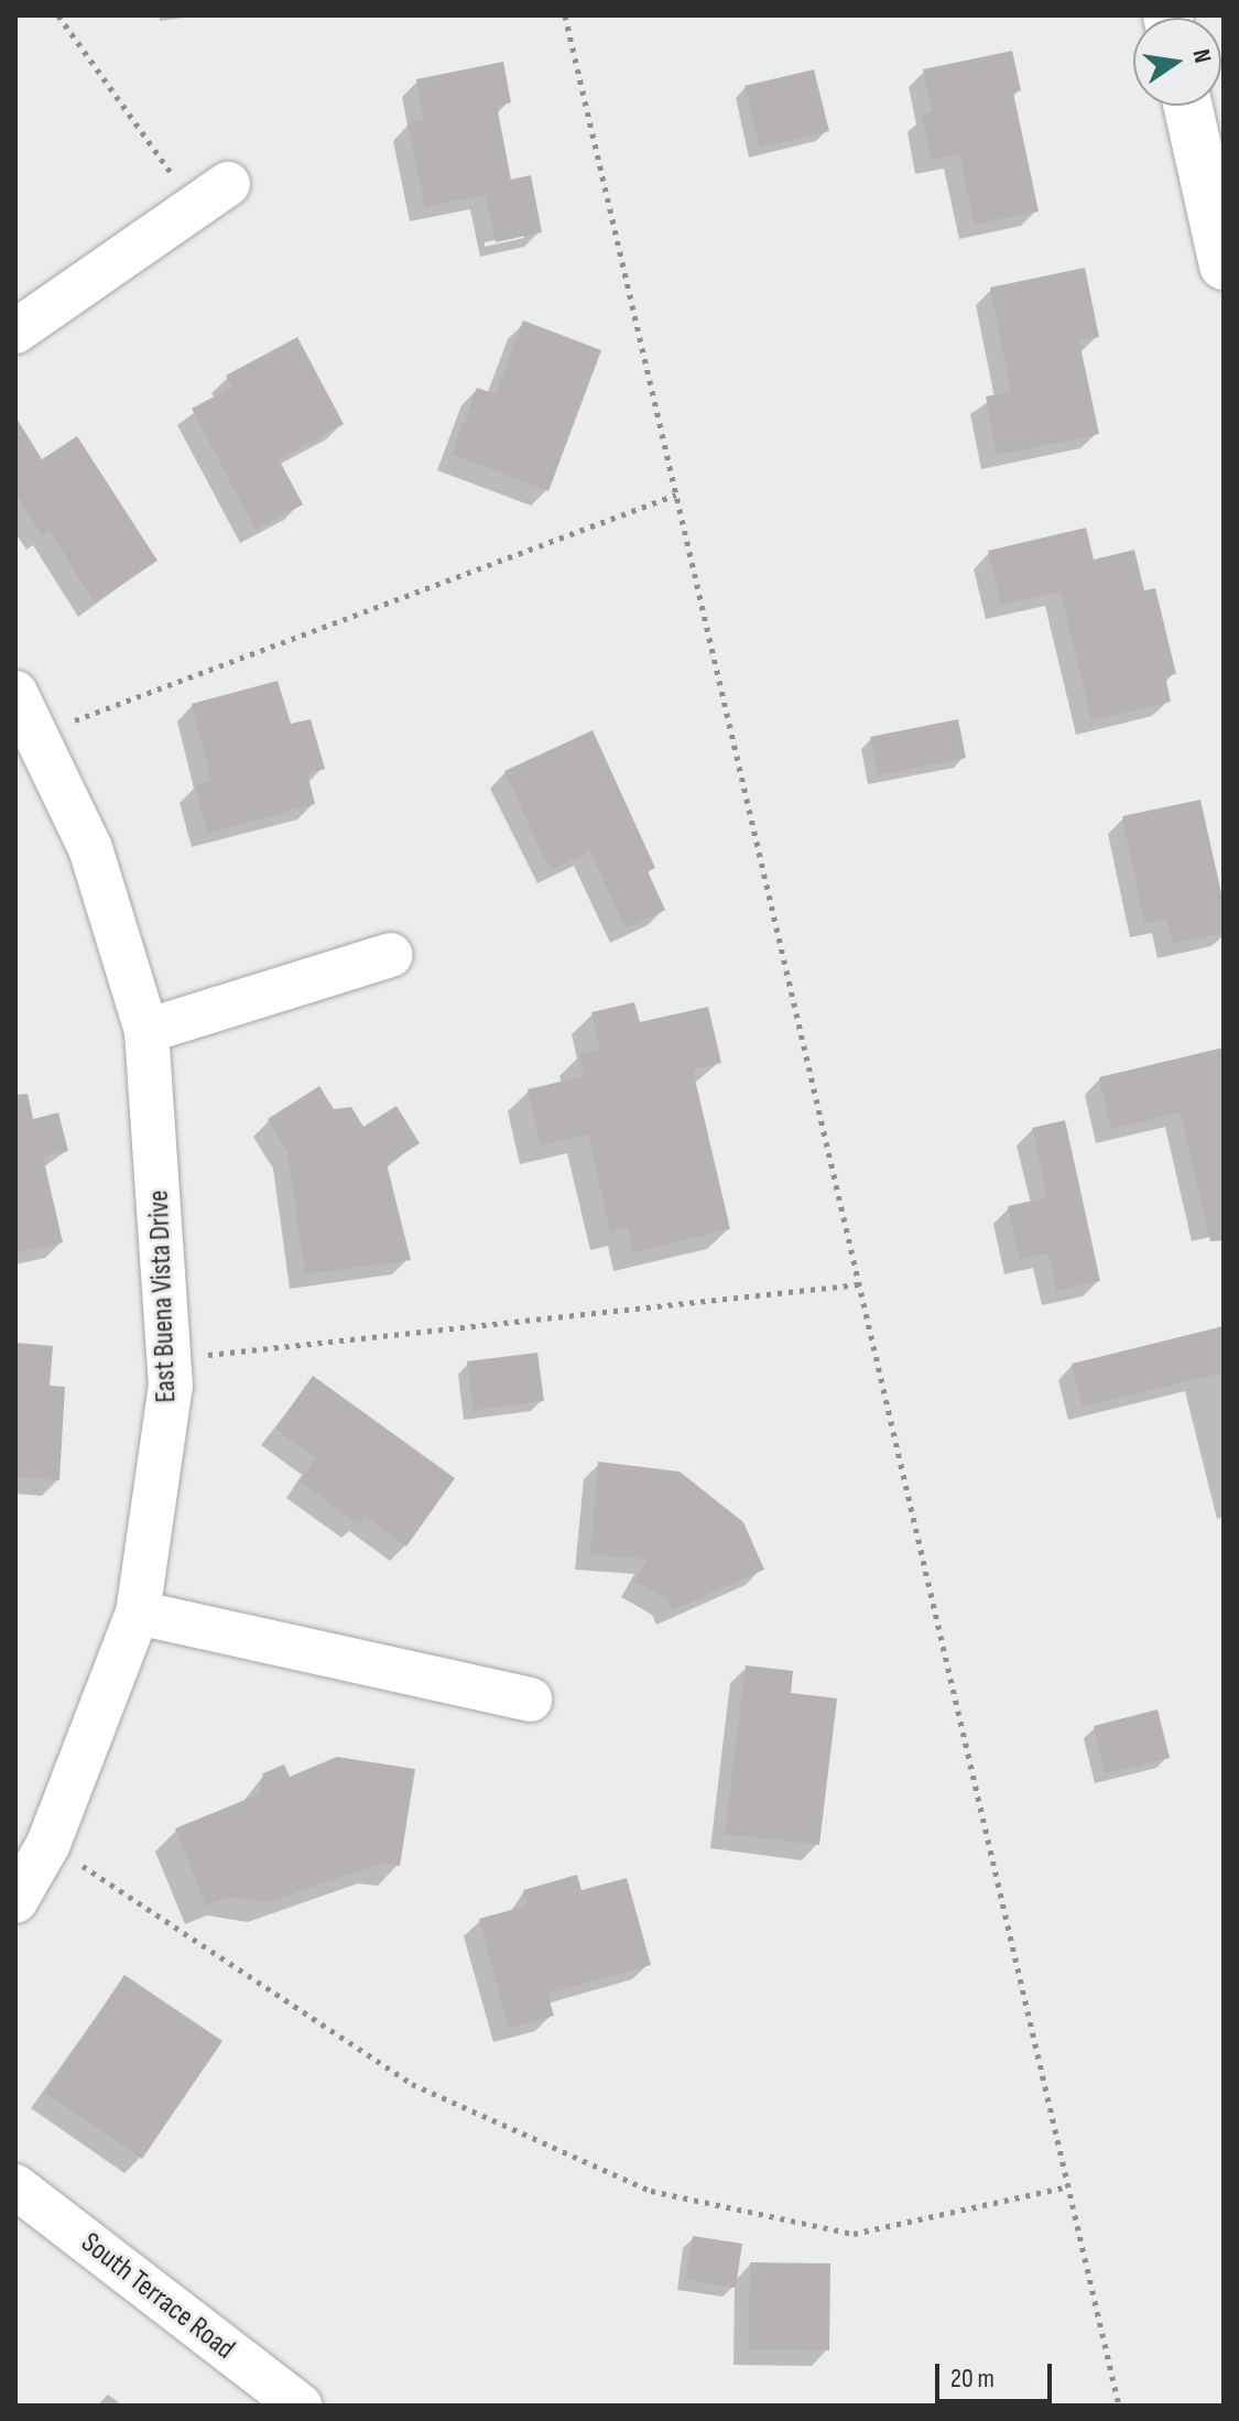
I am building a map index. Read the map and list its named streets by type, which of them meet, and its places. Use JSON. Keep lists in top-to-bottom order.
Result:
{
  "streets": {
    "street": ["East Buena Vista Drive", "South Terrace Road"]
  },
  "scale_bar": "20 m",
  "north": "right"
}
